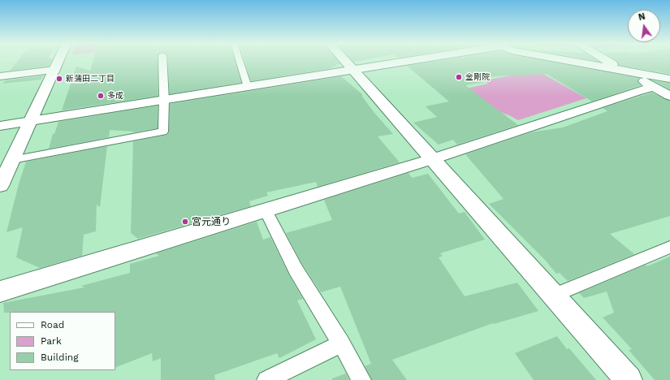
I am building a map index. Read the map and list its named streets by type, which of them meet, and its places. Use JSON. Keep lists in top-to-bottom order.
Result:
{
  "places": [
    "金剛院",
    "新蒲田二丁目",
    "多成",
    "宮元通り"
  ],
  "legend": ["Road", "Park", "Building"],
  "north": "top"
}
